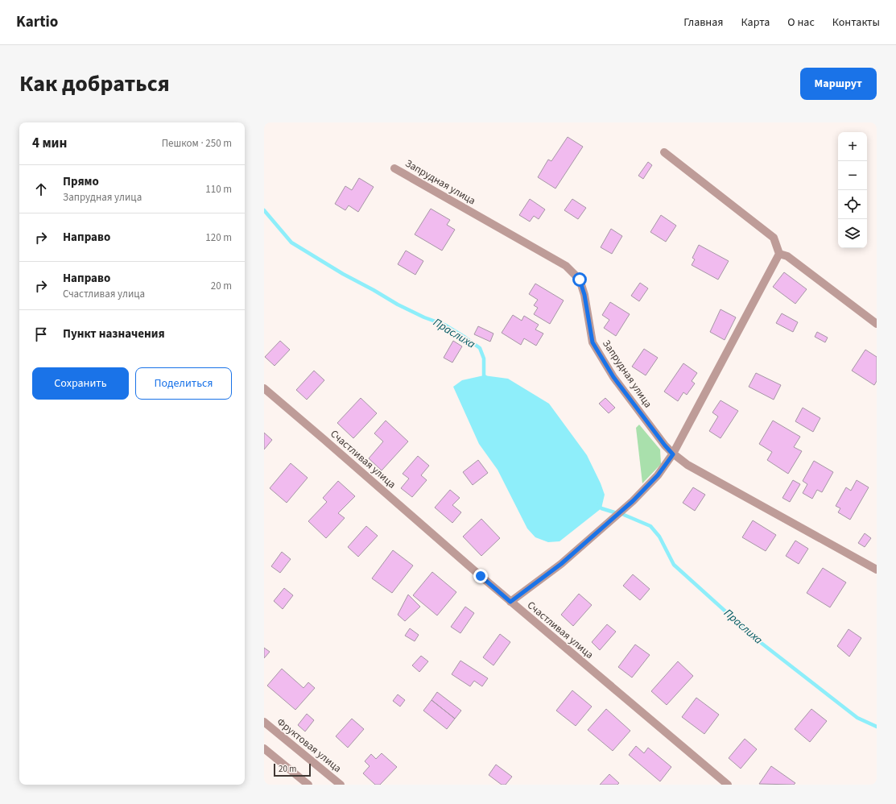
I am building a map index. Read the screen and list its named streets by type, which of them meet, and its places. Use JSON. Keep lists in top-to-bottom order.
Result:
{
  "streets": {
    "street": ["Запрудная улица", "Счастливая улица", "Фруктовая улица"]
  },
  "water": ["Праслиха"],
  "scale_bar": "20 m",
  "page": {
    "header": "Kartio",
    "nav": [
      "Главная",
      "Карта",
      "О нас",
      "Контакты"
    ],
    "title": "Как добраться",
    "buttons": [
      "Маршрут",
      ["Сохранить", "Поделиться"]
    ],
    "heading": ["4 мин", "Пешком · 250 m"],
    "map_buttons": ["+", "−"],
    "list": [
      ["Прямо", "Запрудная улица", "110 m"],
      ["Направо", "120 m"],
      ["Направо", "Счастливая улица", "20 m"],
      "Пункт назначения"
    ],
    "scale": "20 m"
  }
}
